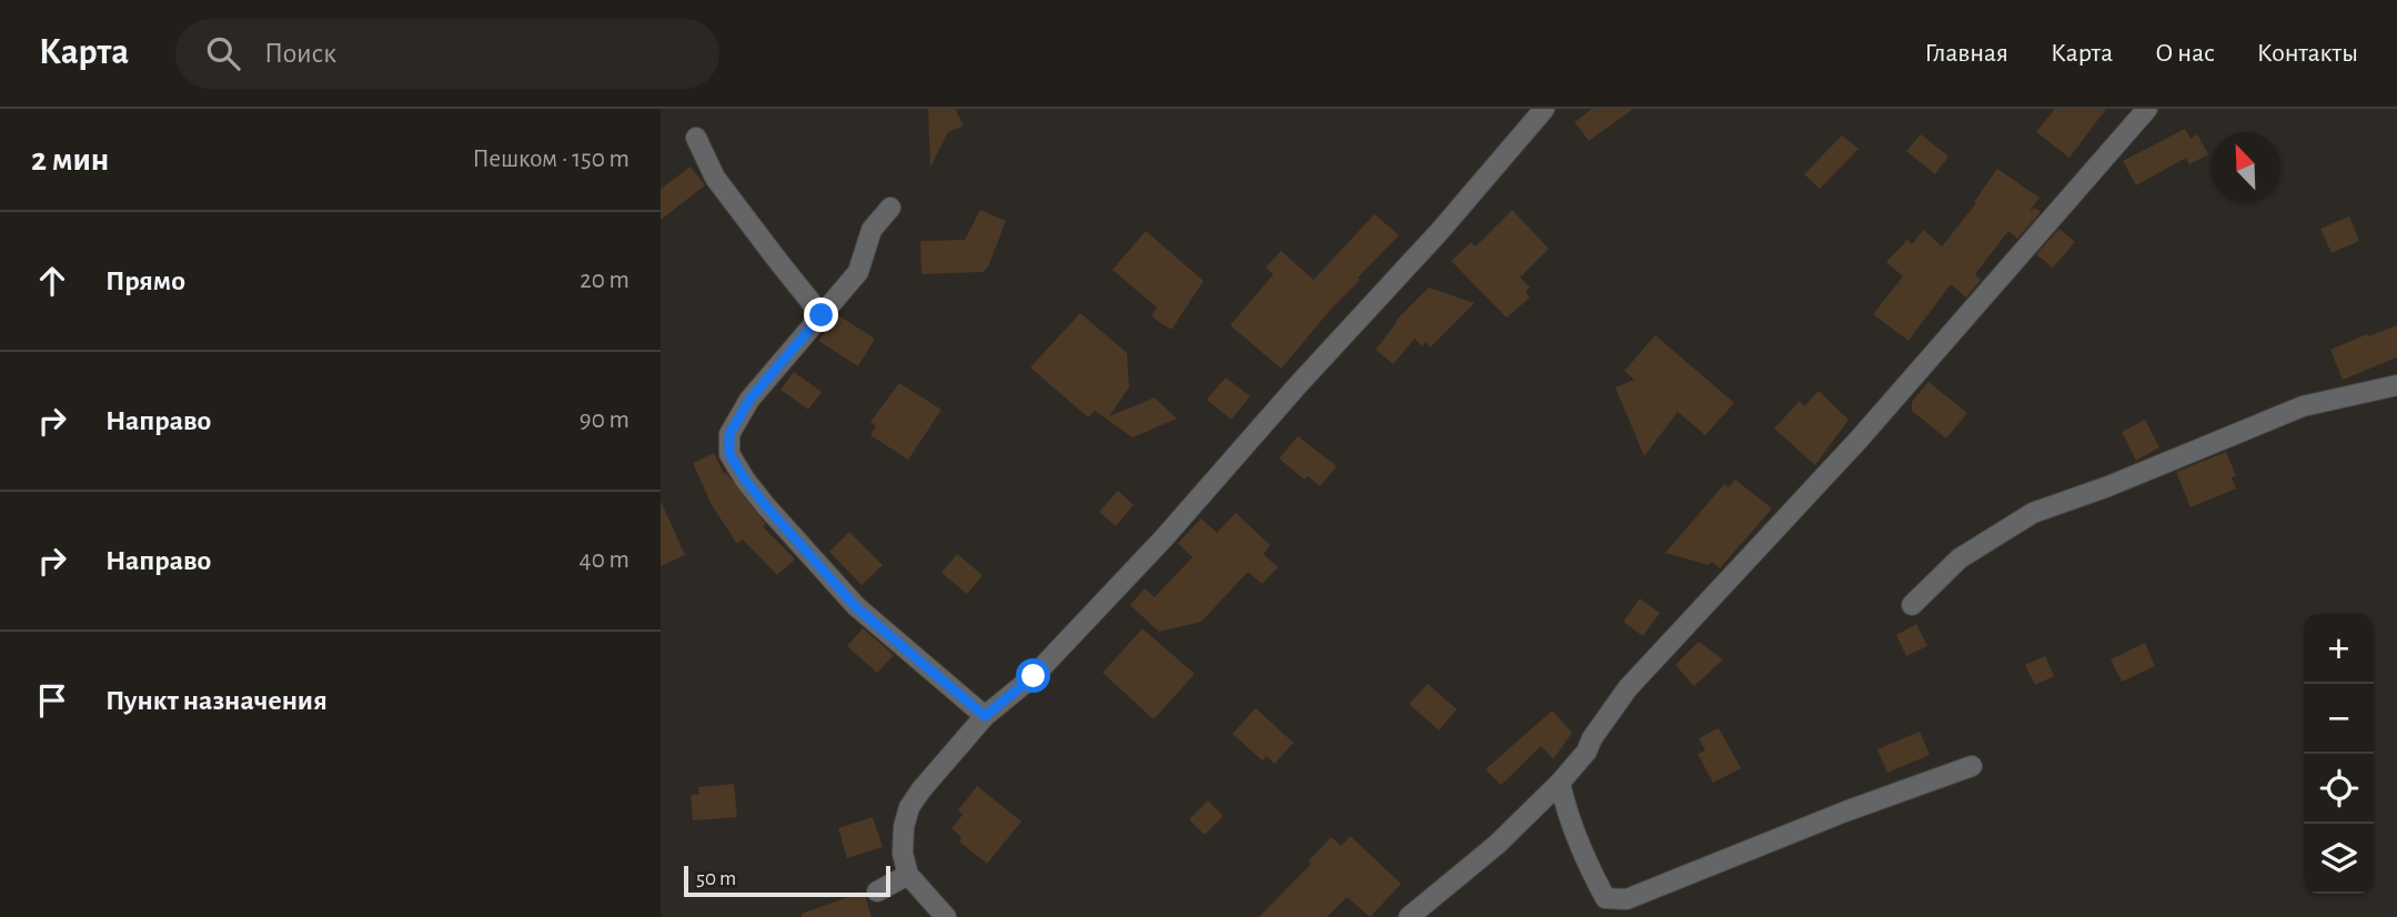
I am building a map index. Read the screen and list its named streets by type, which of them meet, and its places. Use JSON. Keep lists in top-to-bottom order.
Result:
{
  "scale_bar": "50 m",
  "north": "top left",
  "page": {
    "header": "Карта",
    "search": "Поиск",
    "nav": [
      "Главная",
      "Карта",
      "О нас",
      "Контакты"
    ],
    "heading": ["2 мин", "Пешком · 150 m"],
    "list": [
      ["Прямо", "20 m"],
      ["Направо", "90 m"],
      ["Направо", "40 m"],
      "Пункт назначения"
    ],
    "map_buttons": ["+", "−"],
    "scale": "50 m"
  }
}
